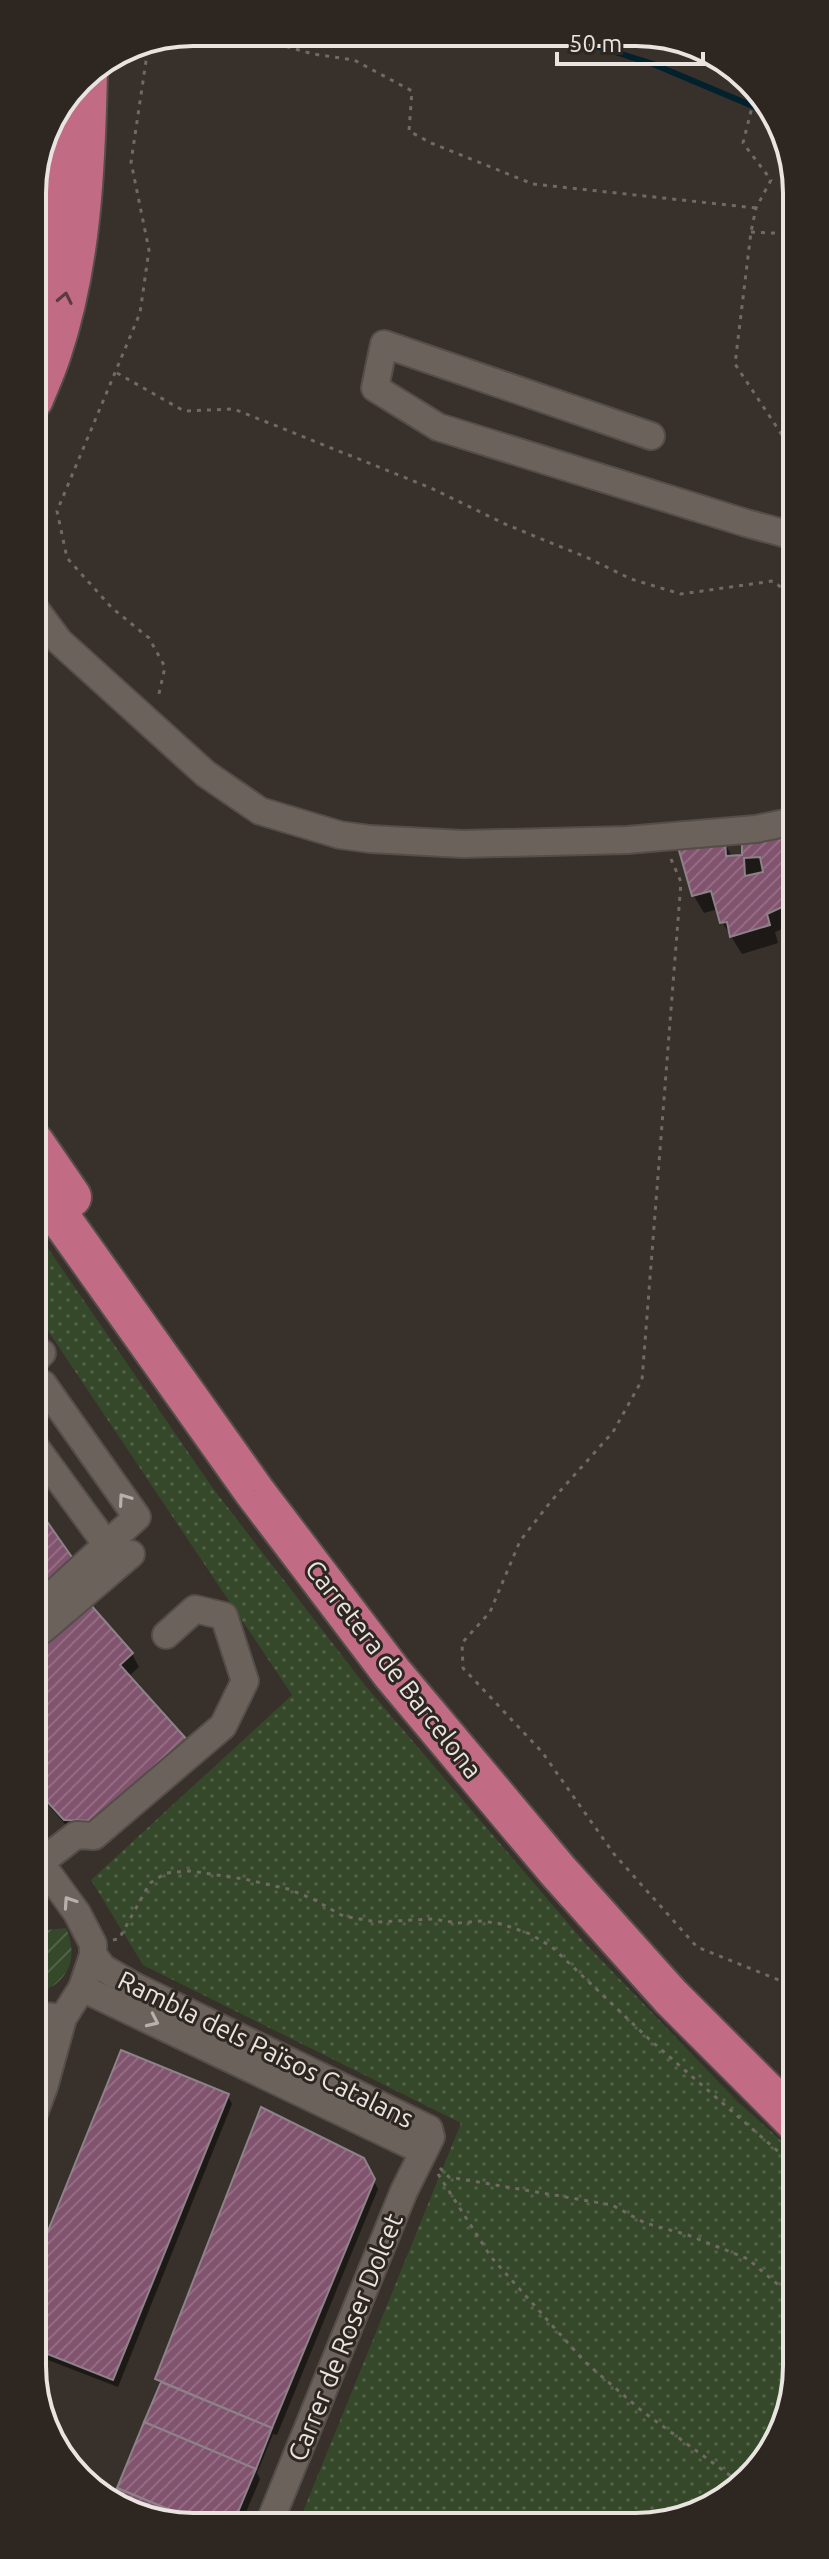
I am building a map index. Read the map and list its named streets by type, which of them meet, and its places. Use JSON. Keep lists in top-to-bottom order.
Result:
{
  "streets": {
    "highway": ["Carretera de Barcelona"],
    "street": ["Rambla dels Països Catalans", "Carrer de Roser Dolcet"]
  },
  "crossings": [
    ["Rambla dels Països Catalans", "Carrer de Roser Dolcet"]
  ],
  "scale_bar": "50 m"
}
